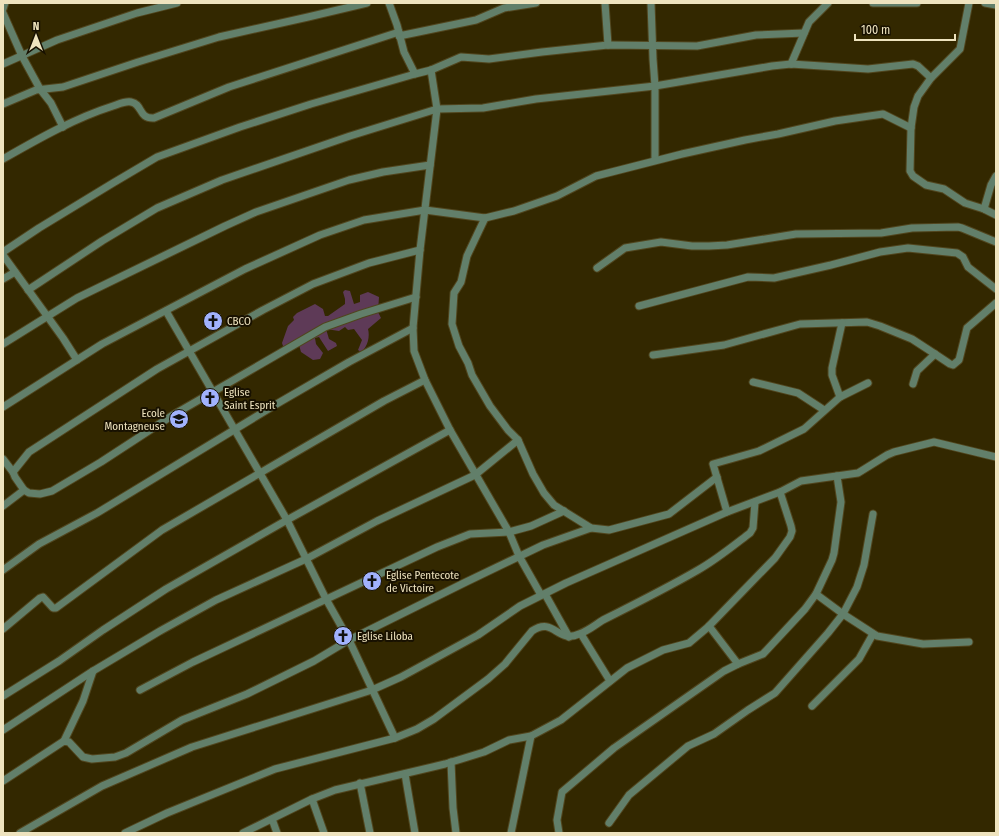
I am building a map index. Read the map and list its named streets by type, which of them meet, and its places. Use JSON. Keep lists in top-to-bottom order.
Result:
{
  "places": {
    "church": [
      "CBCO",
      "Eglise Saint Esprit",
      "Eglise Pentecote de Victoire",
      "Eglise Liloba"
    ],
    "school or university": ["Ecole Montagneuse"]
  },
  "scale_bar": "100 m",
  "north": "top"
}
